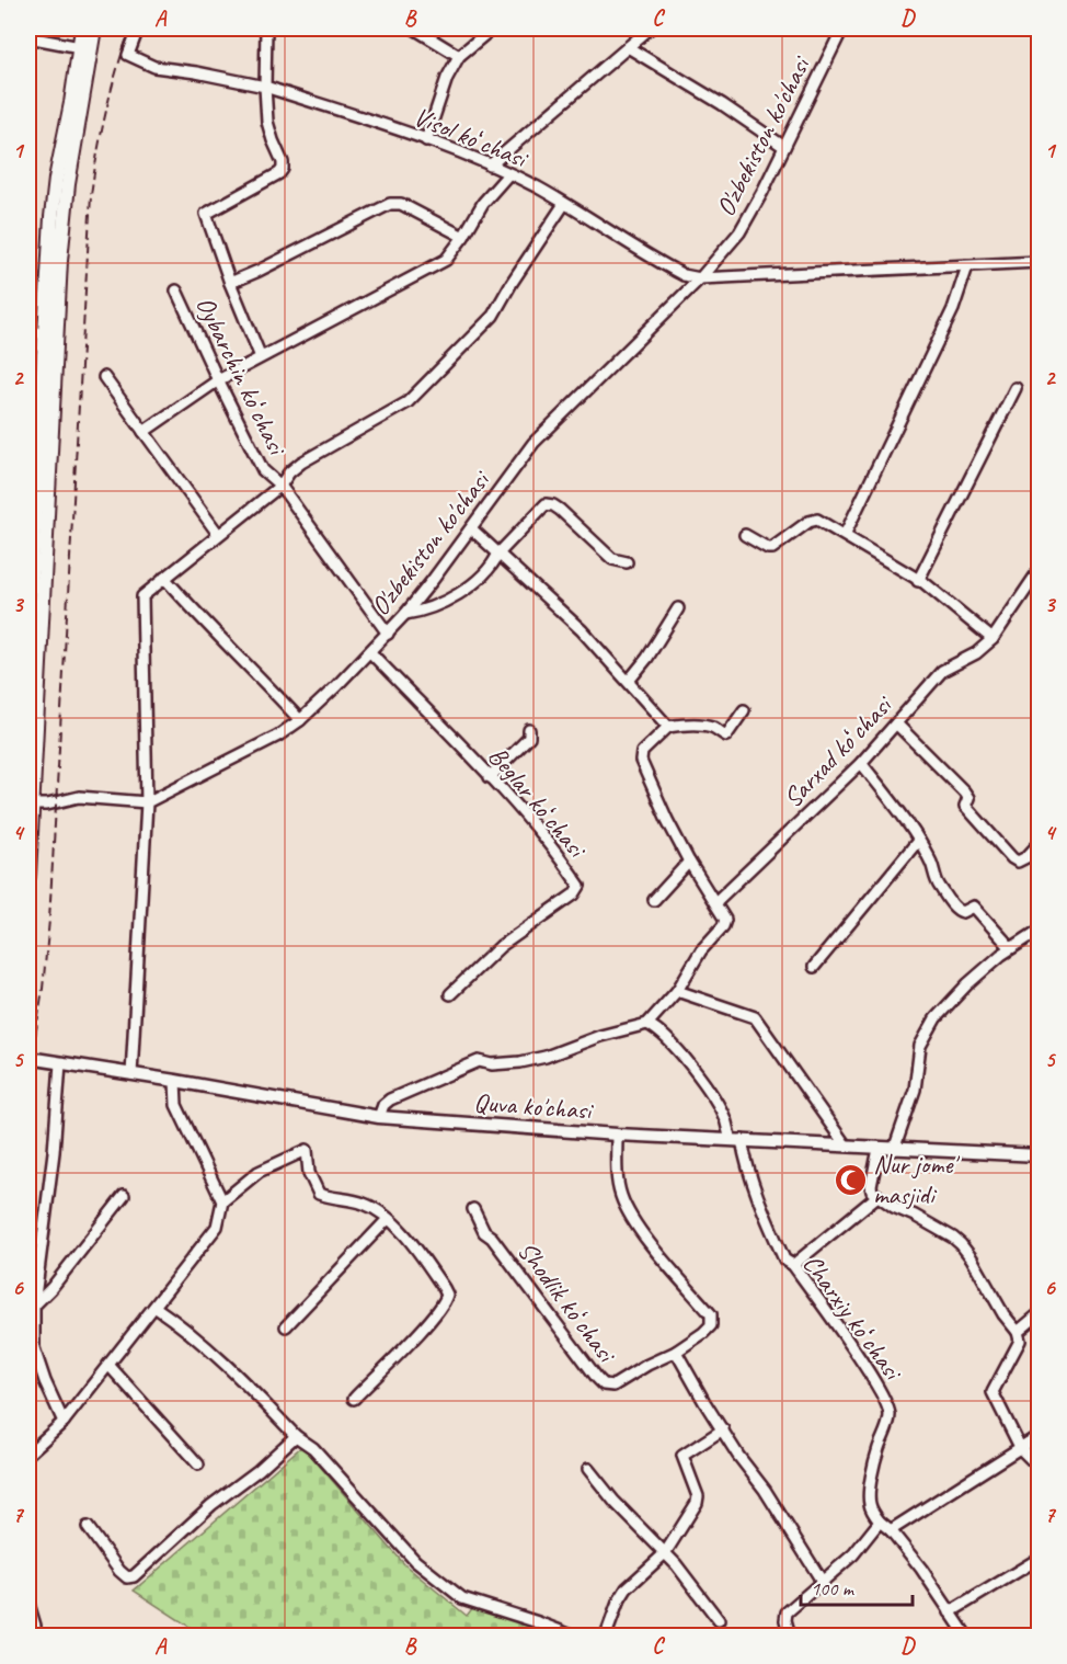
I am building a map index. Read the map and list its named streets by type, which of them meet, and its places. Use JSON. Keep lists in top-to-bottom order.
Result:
{
  "streets": {
    "main road": ["Quva ko'chasi"],
    "street": [
      "Visol koʻchasi",
      "O'zbekiston ko'chasi",
      "Oybarchin koʻchasi",
      "Sarxad koʻchasi",
      "Beglar koʻchasi",
      "Shodlik koʻchasi",
      "Charxiy koʻchasi"
    ]
  },
  "crossings": [
    ["Visol koʻchasi", "O'zbekiston ko'chasi"],
    ["O'zbekiston ko'chasi", "Oybarchin koʻchasi"],
    ["O'zbekiston ko'chasi", "Beglar koʻchasi"],
    ["Quva ko'chasi", "Shodlik koʻchasi"],
    ["Quva ko'chasi", "Charxiy koʻchasi"]
  ],
  "places": {
    "mosque": ["Nur jome' masjidi"]
  },
  "scale_bar": "100 m",
  "grid": {
    "columns": [
      "A",
      "B",
      "C",
      "D"
    ],
    "rows": [
      "1",
      "2",
      "3",
      "4",
      "5",
      "6",
      "7"
    ]
  }
}
